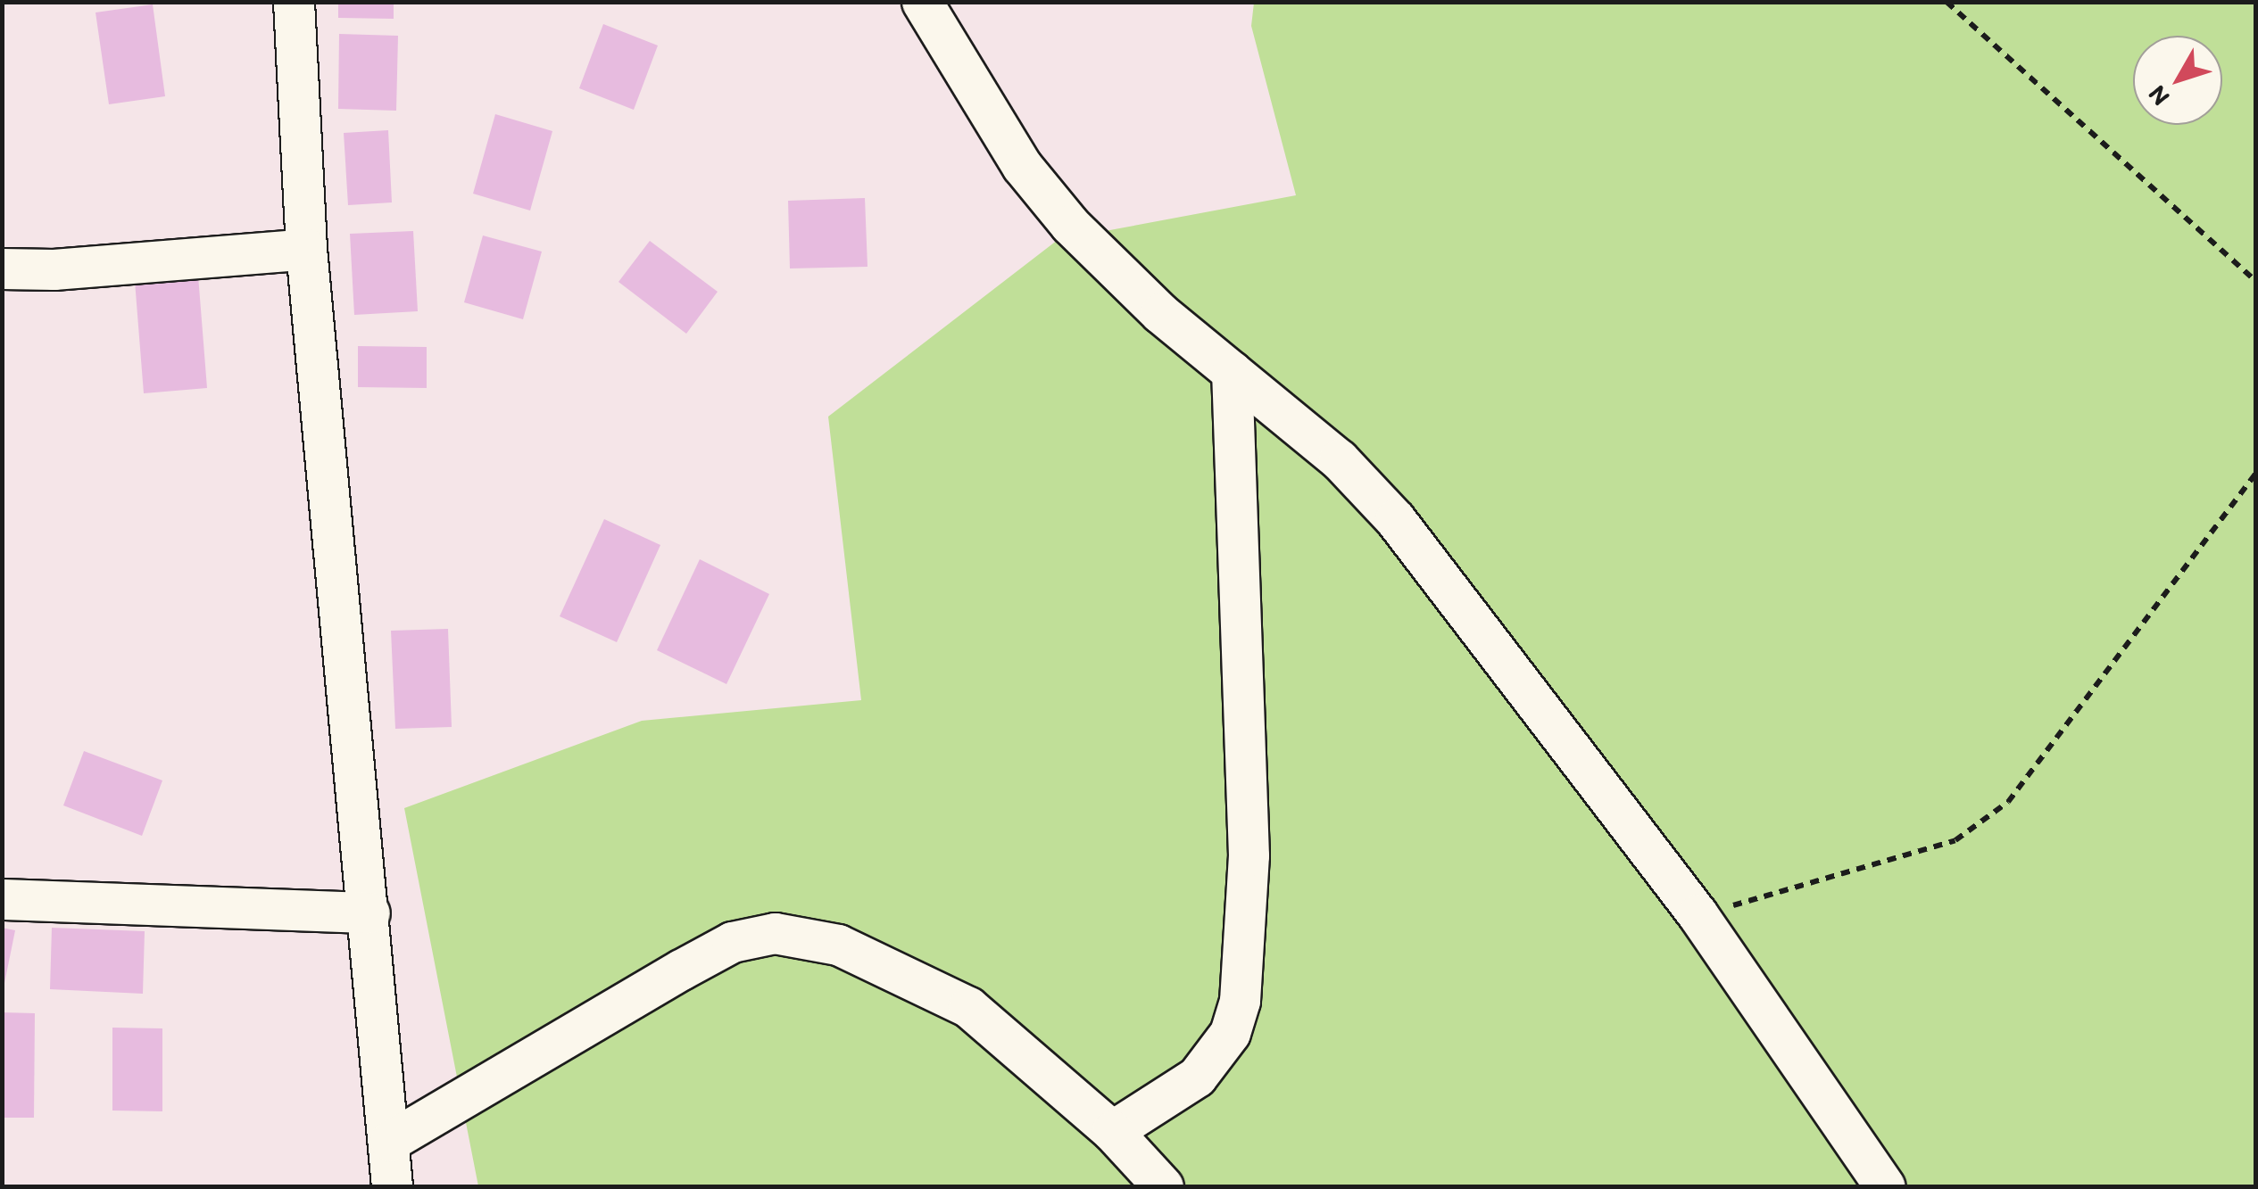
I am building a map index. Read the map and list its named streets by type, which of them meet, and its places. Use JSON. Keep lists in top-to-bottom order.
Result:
{
  "north": "bottom left"
}
